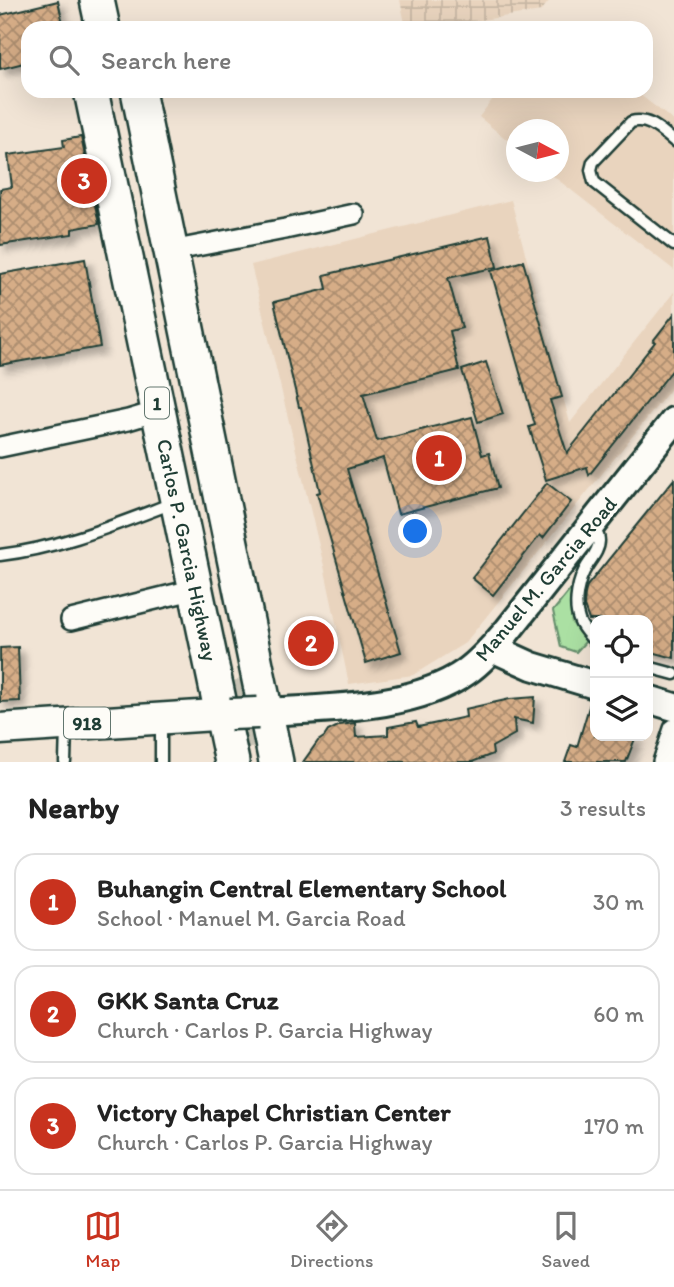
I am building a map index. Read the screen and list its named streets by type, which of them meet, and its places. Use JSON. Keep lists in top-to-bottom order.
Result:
{
  "streets": {
    "highway": ["1", "Carlos P. Garcia Highway"],
    "main road": ["Manuel M. Garcia Road", "918"]
  },
  "crossings": [
    ["Carlos P. Garcia Highway", "Manuel M. Garcia Road"],
    ["Carlos P. Garcia Highway", "918"],
    ["Manuel M. Garcia Road", "918"]
  ],
  "north": "right",
  "page": {
    "search": "Search here",
    "pins": ["3", "1", "2"],
    "heading": ["Nearby", "3 results"],
    "list": [
      {
        "mark": "1",
        "name": "Buhangin Central Elementary School",
        "note": "School · Manuel M. Garcia Road",
        "value": "30 m"
      },
      {
        "mark": "2",
        "name": "GKK Santa Cruz",
        "note": "Church · Carlos P. Garcia Highway",
        "value": "60 m"
      },
      {
        "mark": "3",
        "name": "Victory Chapel Christian Center",
        "note": "Church · Carlos P. Garcia Highway",
        "value": "170 m"
      }
    ],
    "nav": ["Map", "Directions", "Saved"]
  }
}
